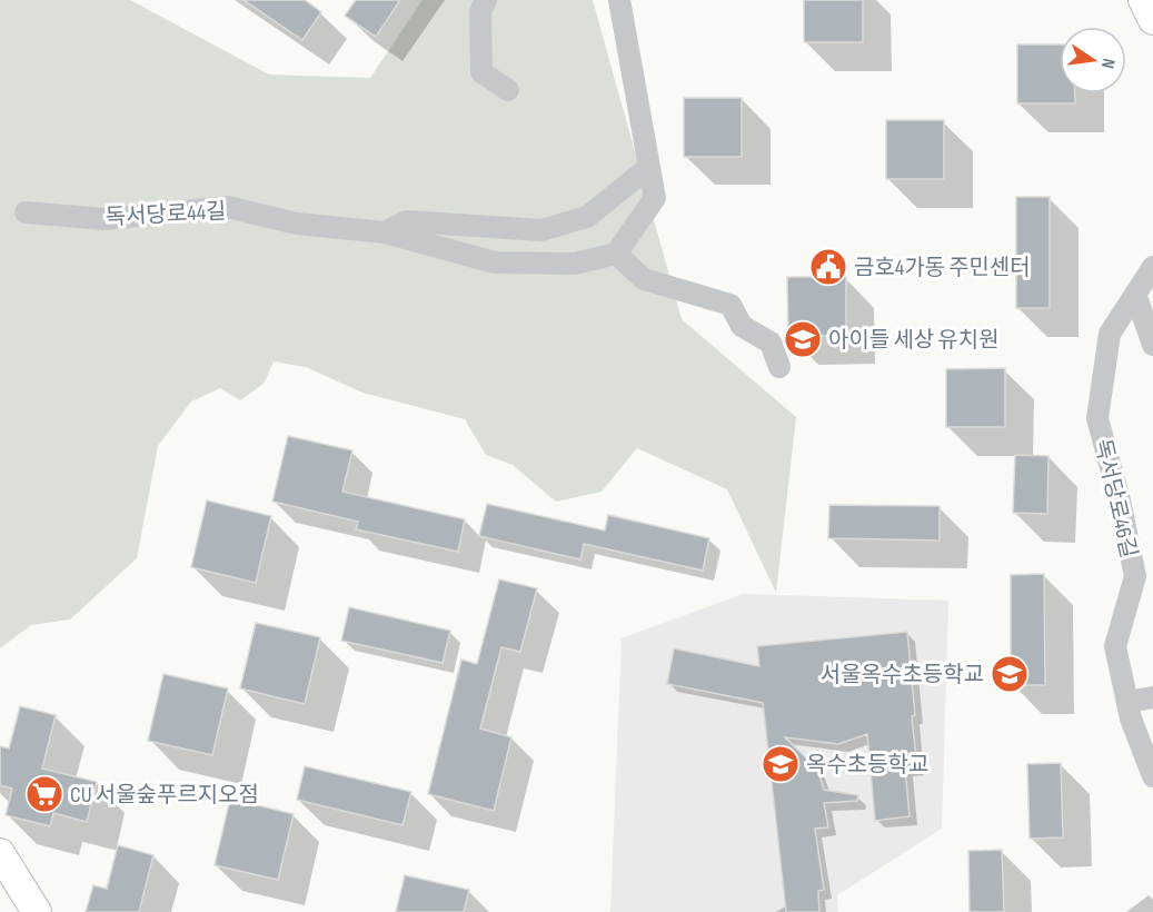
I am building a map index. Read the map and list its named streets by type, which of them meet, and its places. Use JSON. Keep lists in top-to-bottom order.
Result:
{
  "streets": {
    "street": ["독서당로44길", "독서당로46길"]
  },
  "places": {
    "public building": ["금호4가동 주민센터"],
    "school or university": ["아이들 세상 유치원", "서울옥수초등학교", "옥수초등학교"],
    "supermarket": ["CU 서울숲푸르지오점"]
  },
  "north": "right"
}
